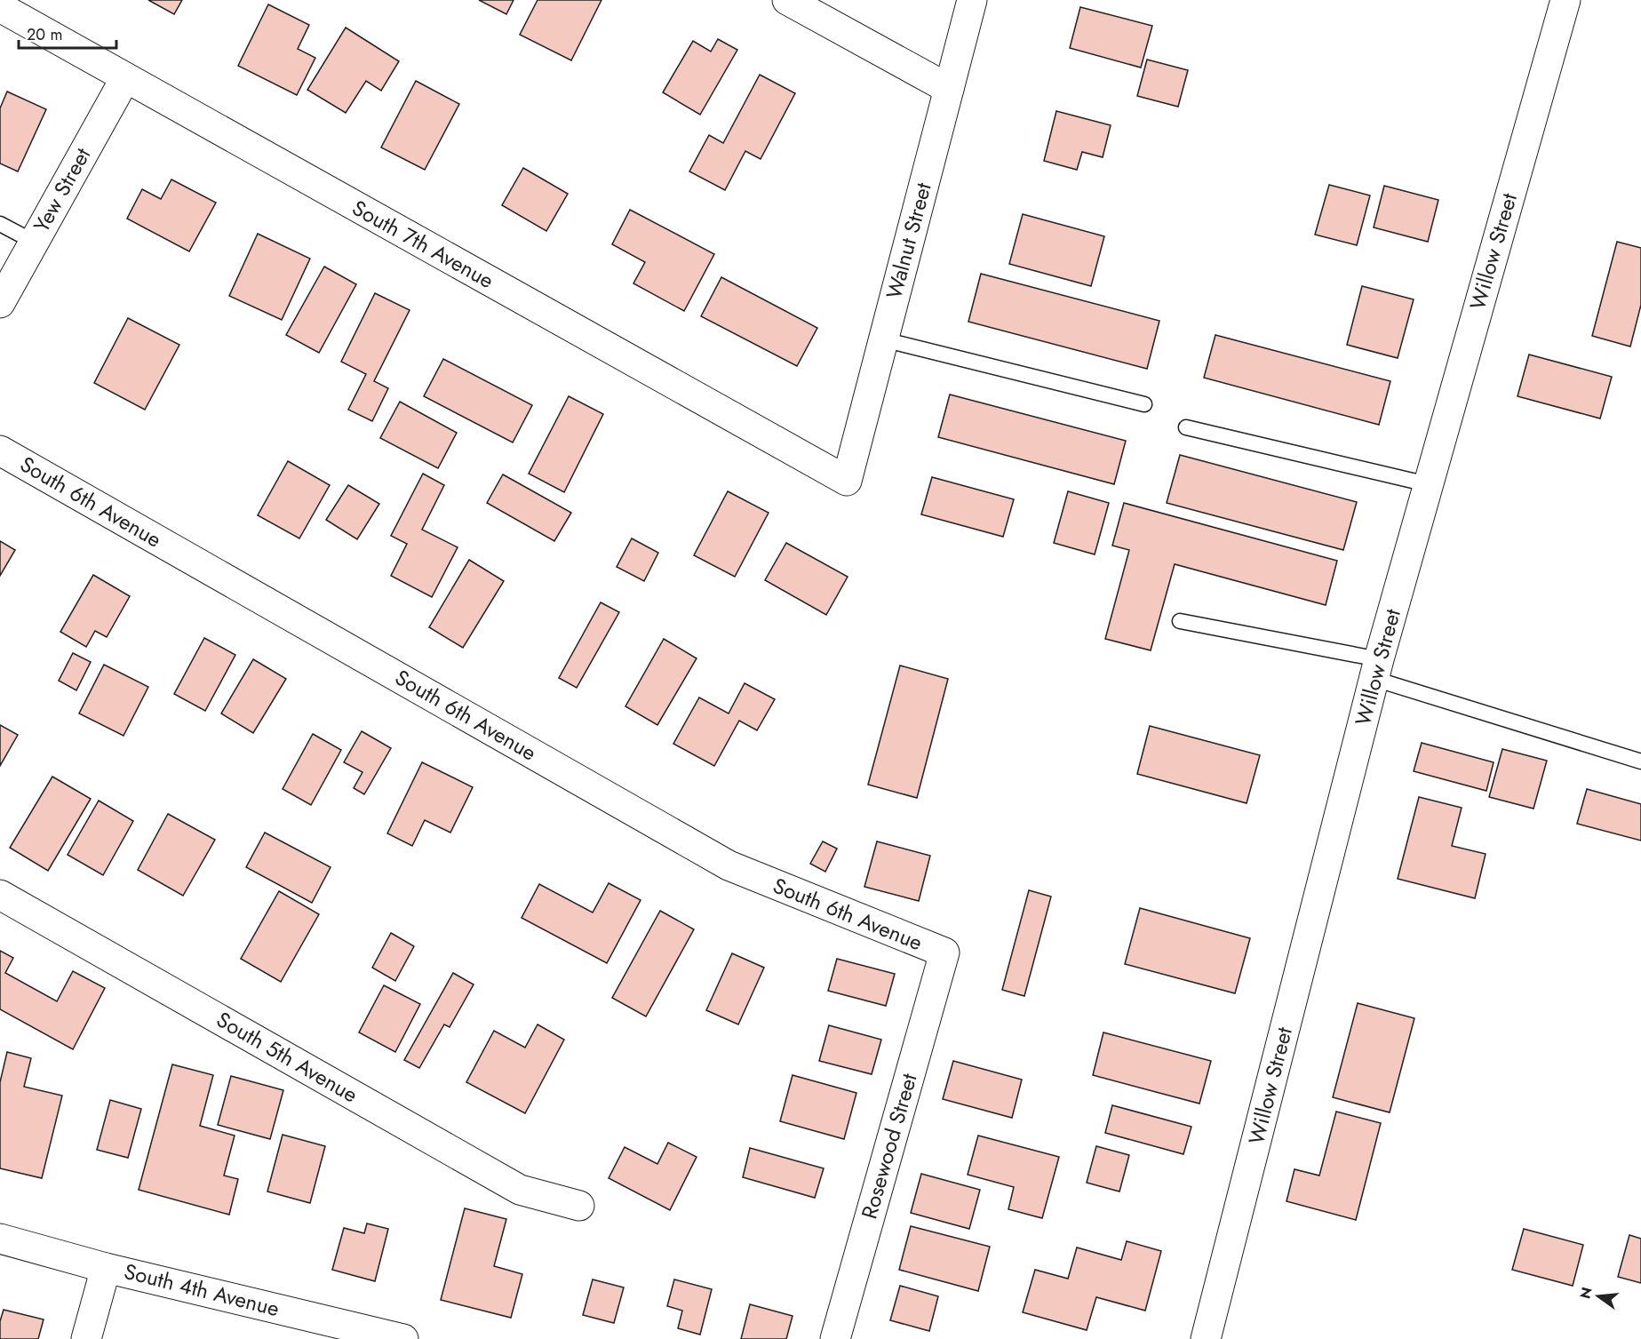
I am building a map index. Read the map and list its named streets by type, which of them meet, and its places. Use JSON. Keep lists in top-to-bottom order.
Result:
{
  "streets": {
    "street": [
      "Yew Street",
      "Walnut Street",
      "South 7th Avenue",
      "Willow Street",
      "South 6th Avenue",
      "South 5th Avenue",
      "Rosewood Street",
      "South 4th Avenue"
    ]
  },
  "crossings": [
    ["Yew Street", "South 7th Avenue"],
    ["Walnut Street", "South 7th Avenue"],
    ["South 6th Avenue", "Rosewood Street"]
  ],
  "scale_bar": "20 m",
  "north": "left"
}
